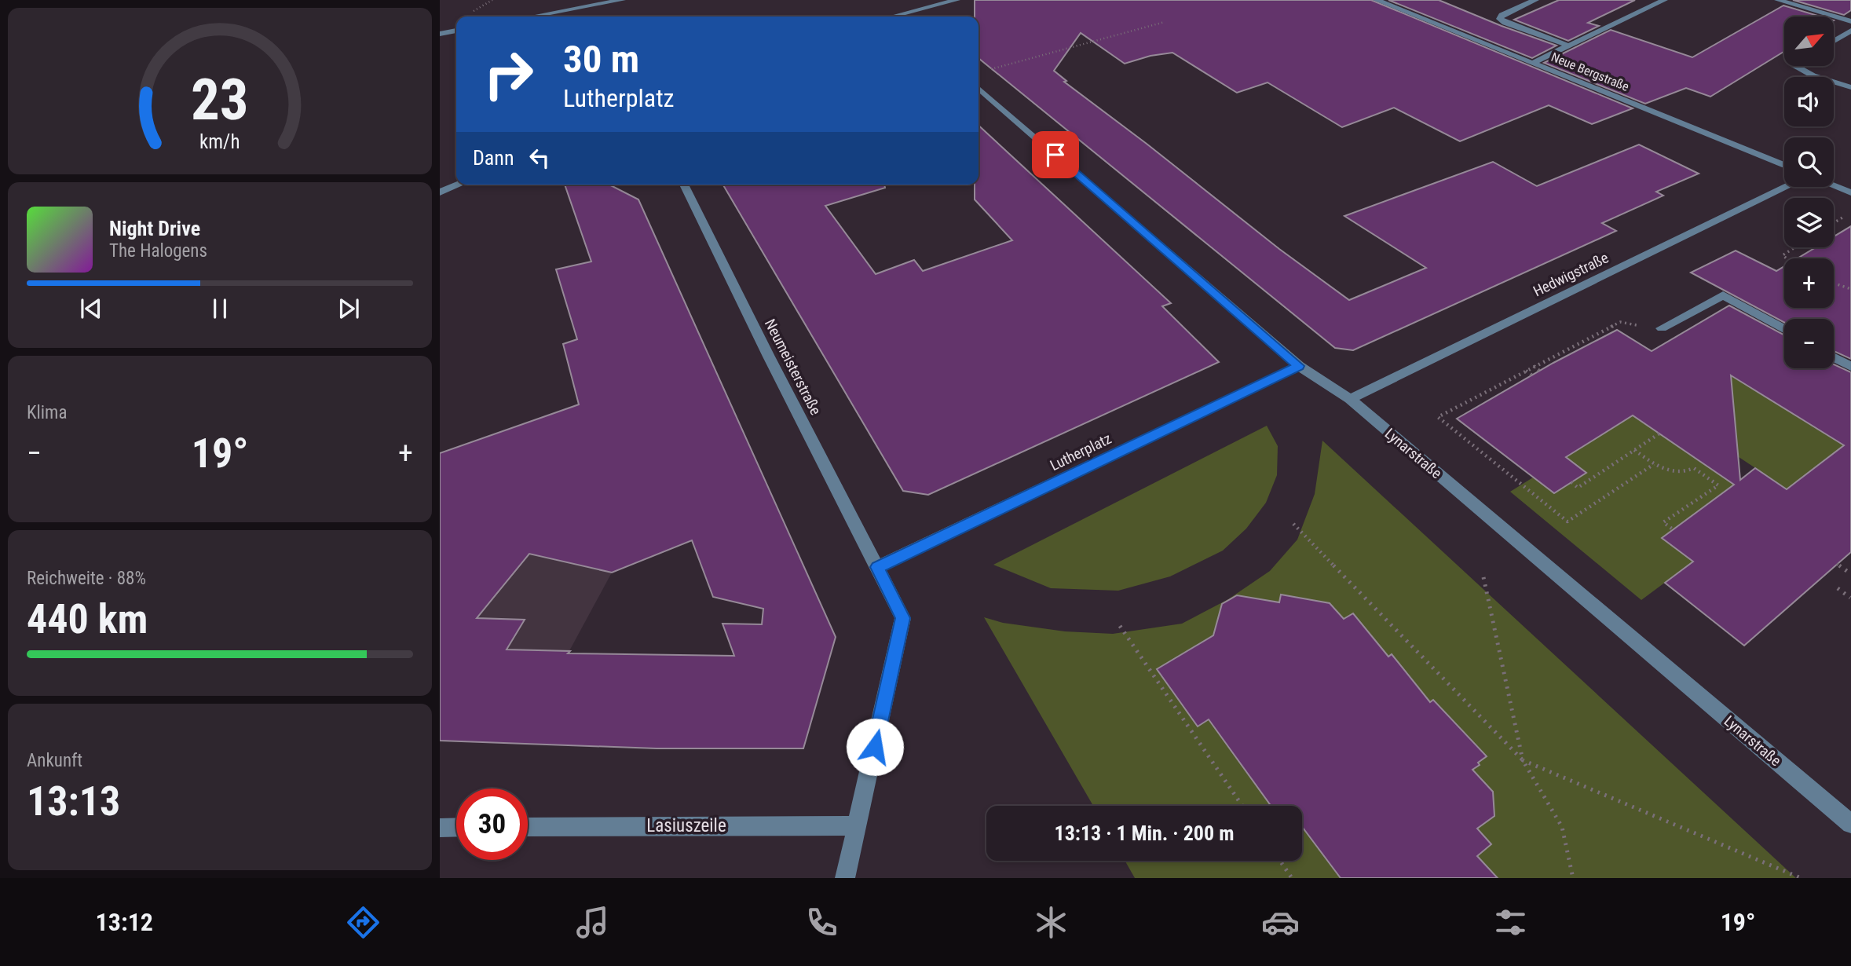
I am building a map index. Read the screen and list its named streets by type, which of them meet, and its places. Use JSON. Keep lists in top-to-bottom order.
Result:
{
  "streets": {
    "street": [
      "Neue Bergstraße",
      "Hedwigstraße",
      "Neumeisterstraße",
      "Lutherplatz",
      "Lynarstraße",
      "Lasiuszeile"
    ]
  },
  "crossings": [
    ["Hedwigstraße", "Lynarstraße"],
    ["Neumeisterstraße", "Lutherplatz"],
    ["Neumeisterstraße", "Lasiuszeile"],
    ["Lutherplatz", "Lynarstraße"]
  ],
  "north": "top right",
  "page": {
    "map_buttons": ["+", "−"],
    "turn": ["30 m", "Lutherplatz"],
    "then": "Dann",
    "song": ["Night Drive", "The Halogens"],
    "tile": [
      "Klima",
      ["Reichweite · 88%", "440 km"],
      ["Ankunft", "13:13"]
    ],
    "heat": ["−", "19°", "+"],
    "limit": "30",
    "trip": "13:13 · 1 Min. · 200 m",
    "tabs": ["13:12", "19°"],
    "gauge": ["23", "km/h"]
  }
}
